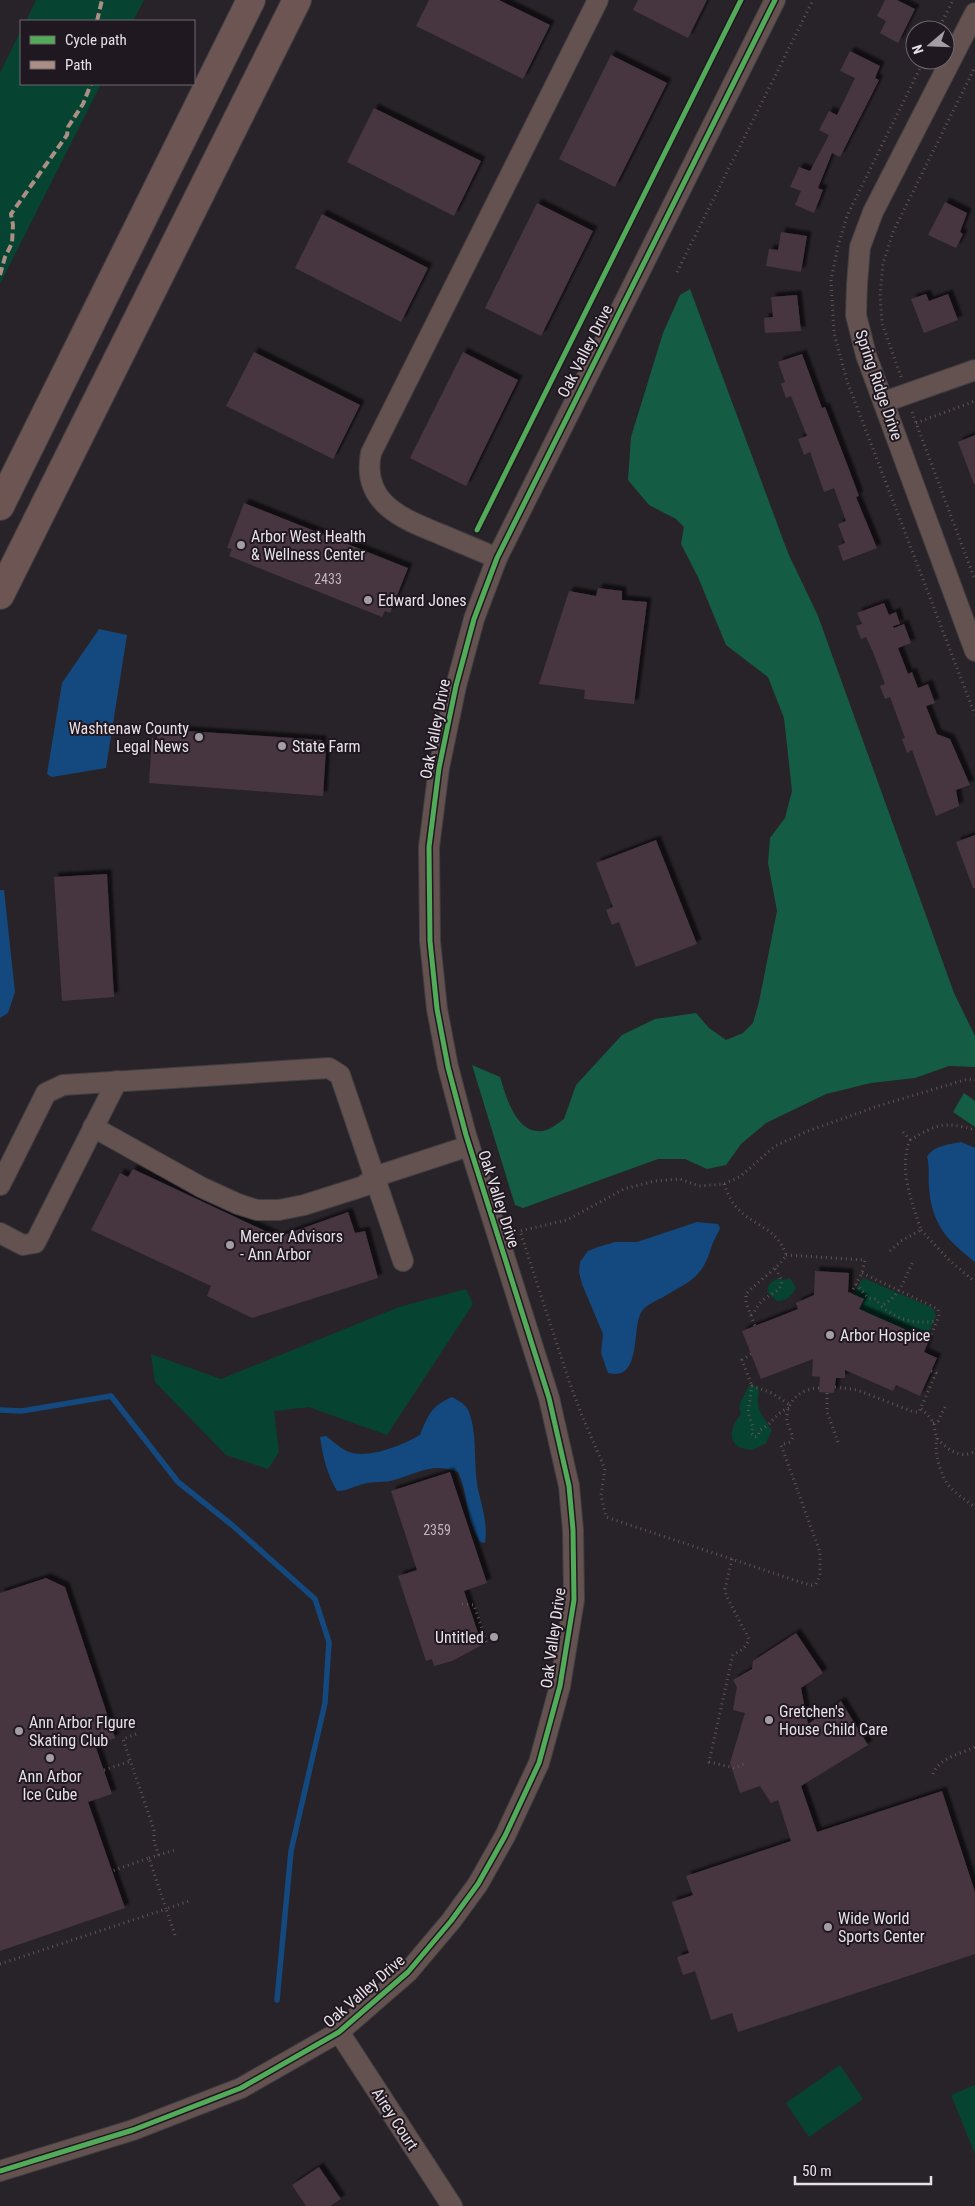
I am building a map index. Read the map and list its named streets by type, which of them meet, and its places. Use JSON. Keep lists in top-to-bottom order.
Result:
{
  "streets": {
    "street": ["Oak Valley Drive", "Spring Ridge Drive", "Airey Court"]
  },
  "crossings": [
    ["Oak Valley Drive", "Airey Court"]
  ],
  "places": [
    "Arbor West Health & Wellness Center",
    "Edward Jones",
    "Washtenaw County Legal News",
    "State Farm",
    "Mercer Advisors - Ann Arbor",
    "Arbor Hospice",
    "Untitled",
    "Gretchen's House Child Care",
    "Ann Arbor FIgure Skating Club",
    "Ann Arbor Ice Cube",
    "Wide World Sports Center"
  ],
  "house_numbers": ["2433", "2359"],
  "legend": ["Cycle path", "Path"],
  "scale_bar": "50 m",
  "north": "left"
}
